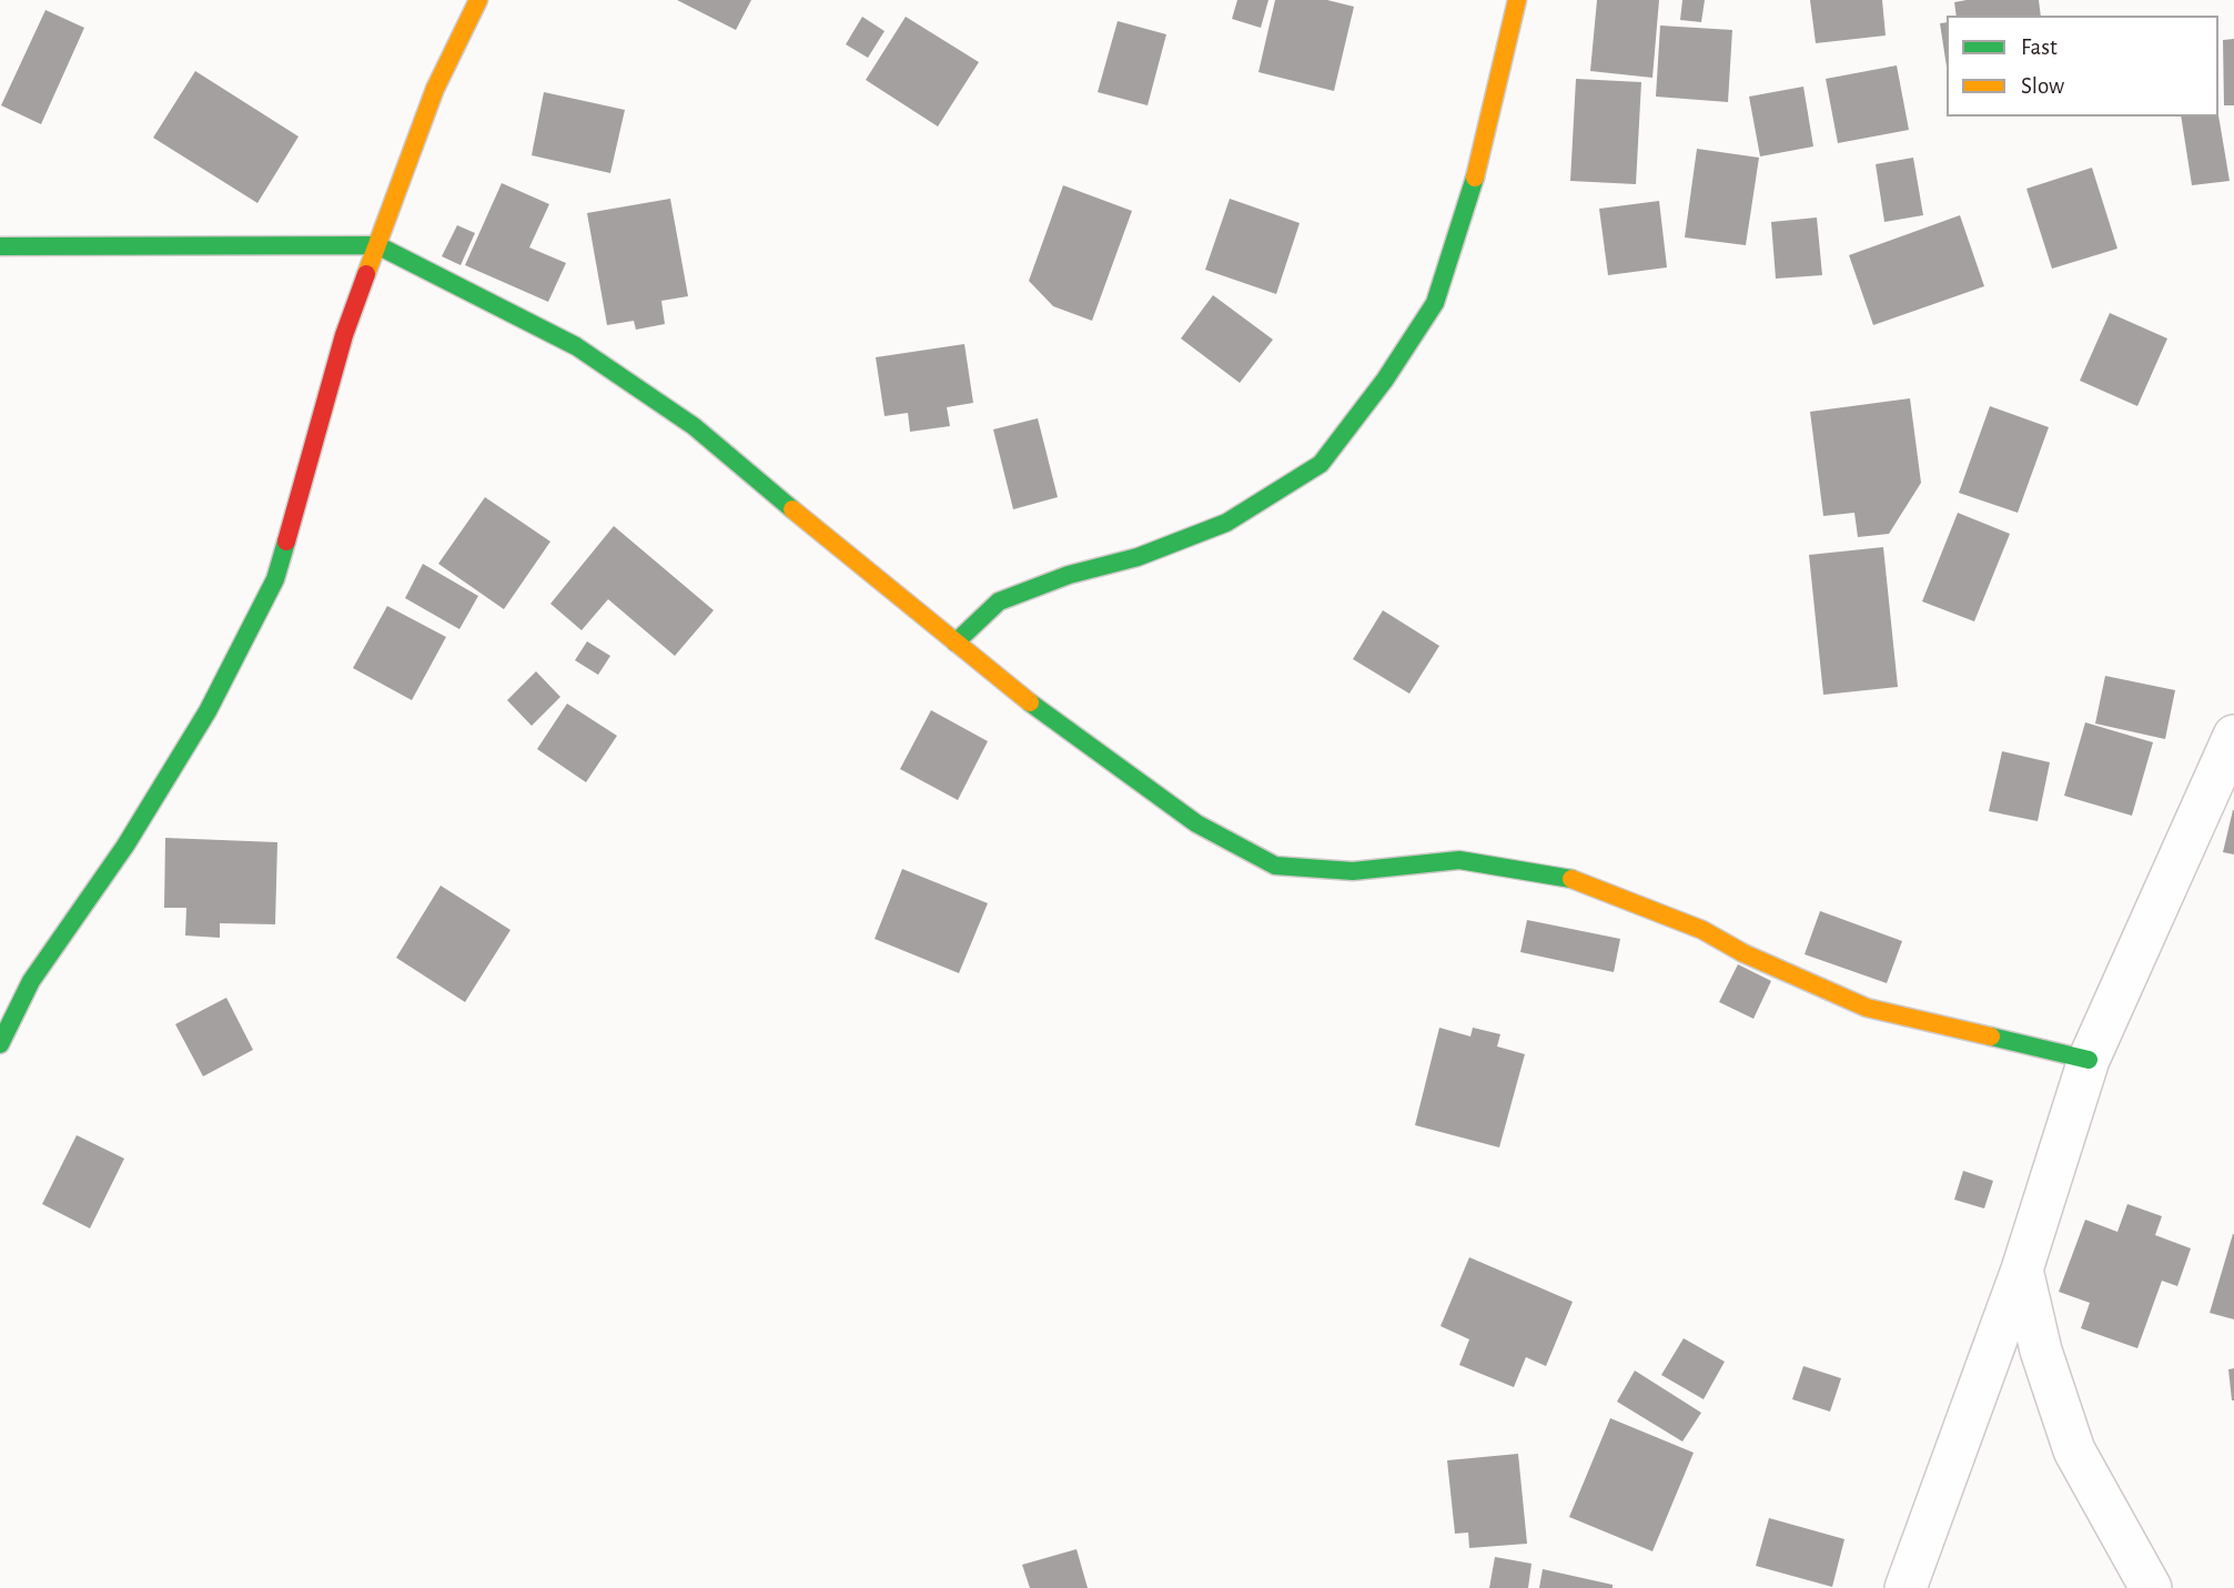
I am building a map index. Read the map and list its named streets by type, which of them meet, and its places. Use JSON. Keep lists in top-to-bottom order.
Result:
{
  "legend": ["Fast", "Slow"]
}
